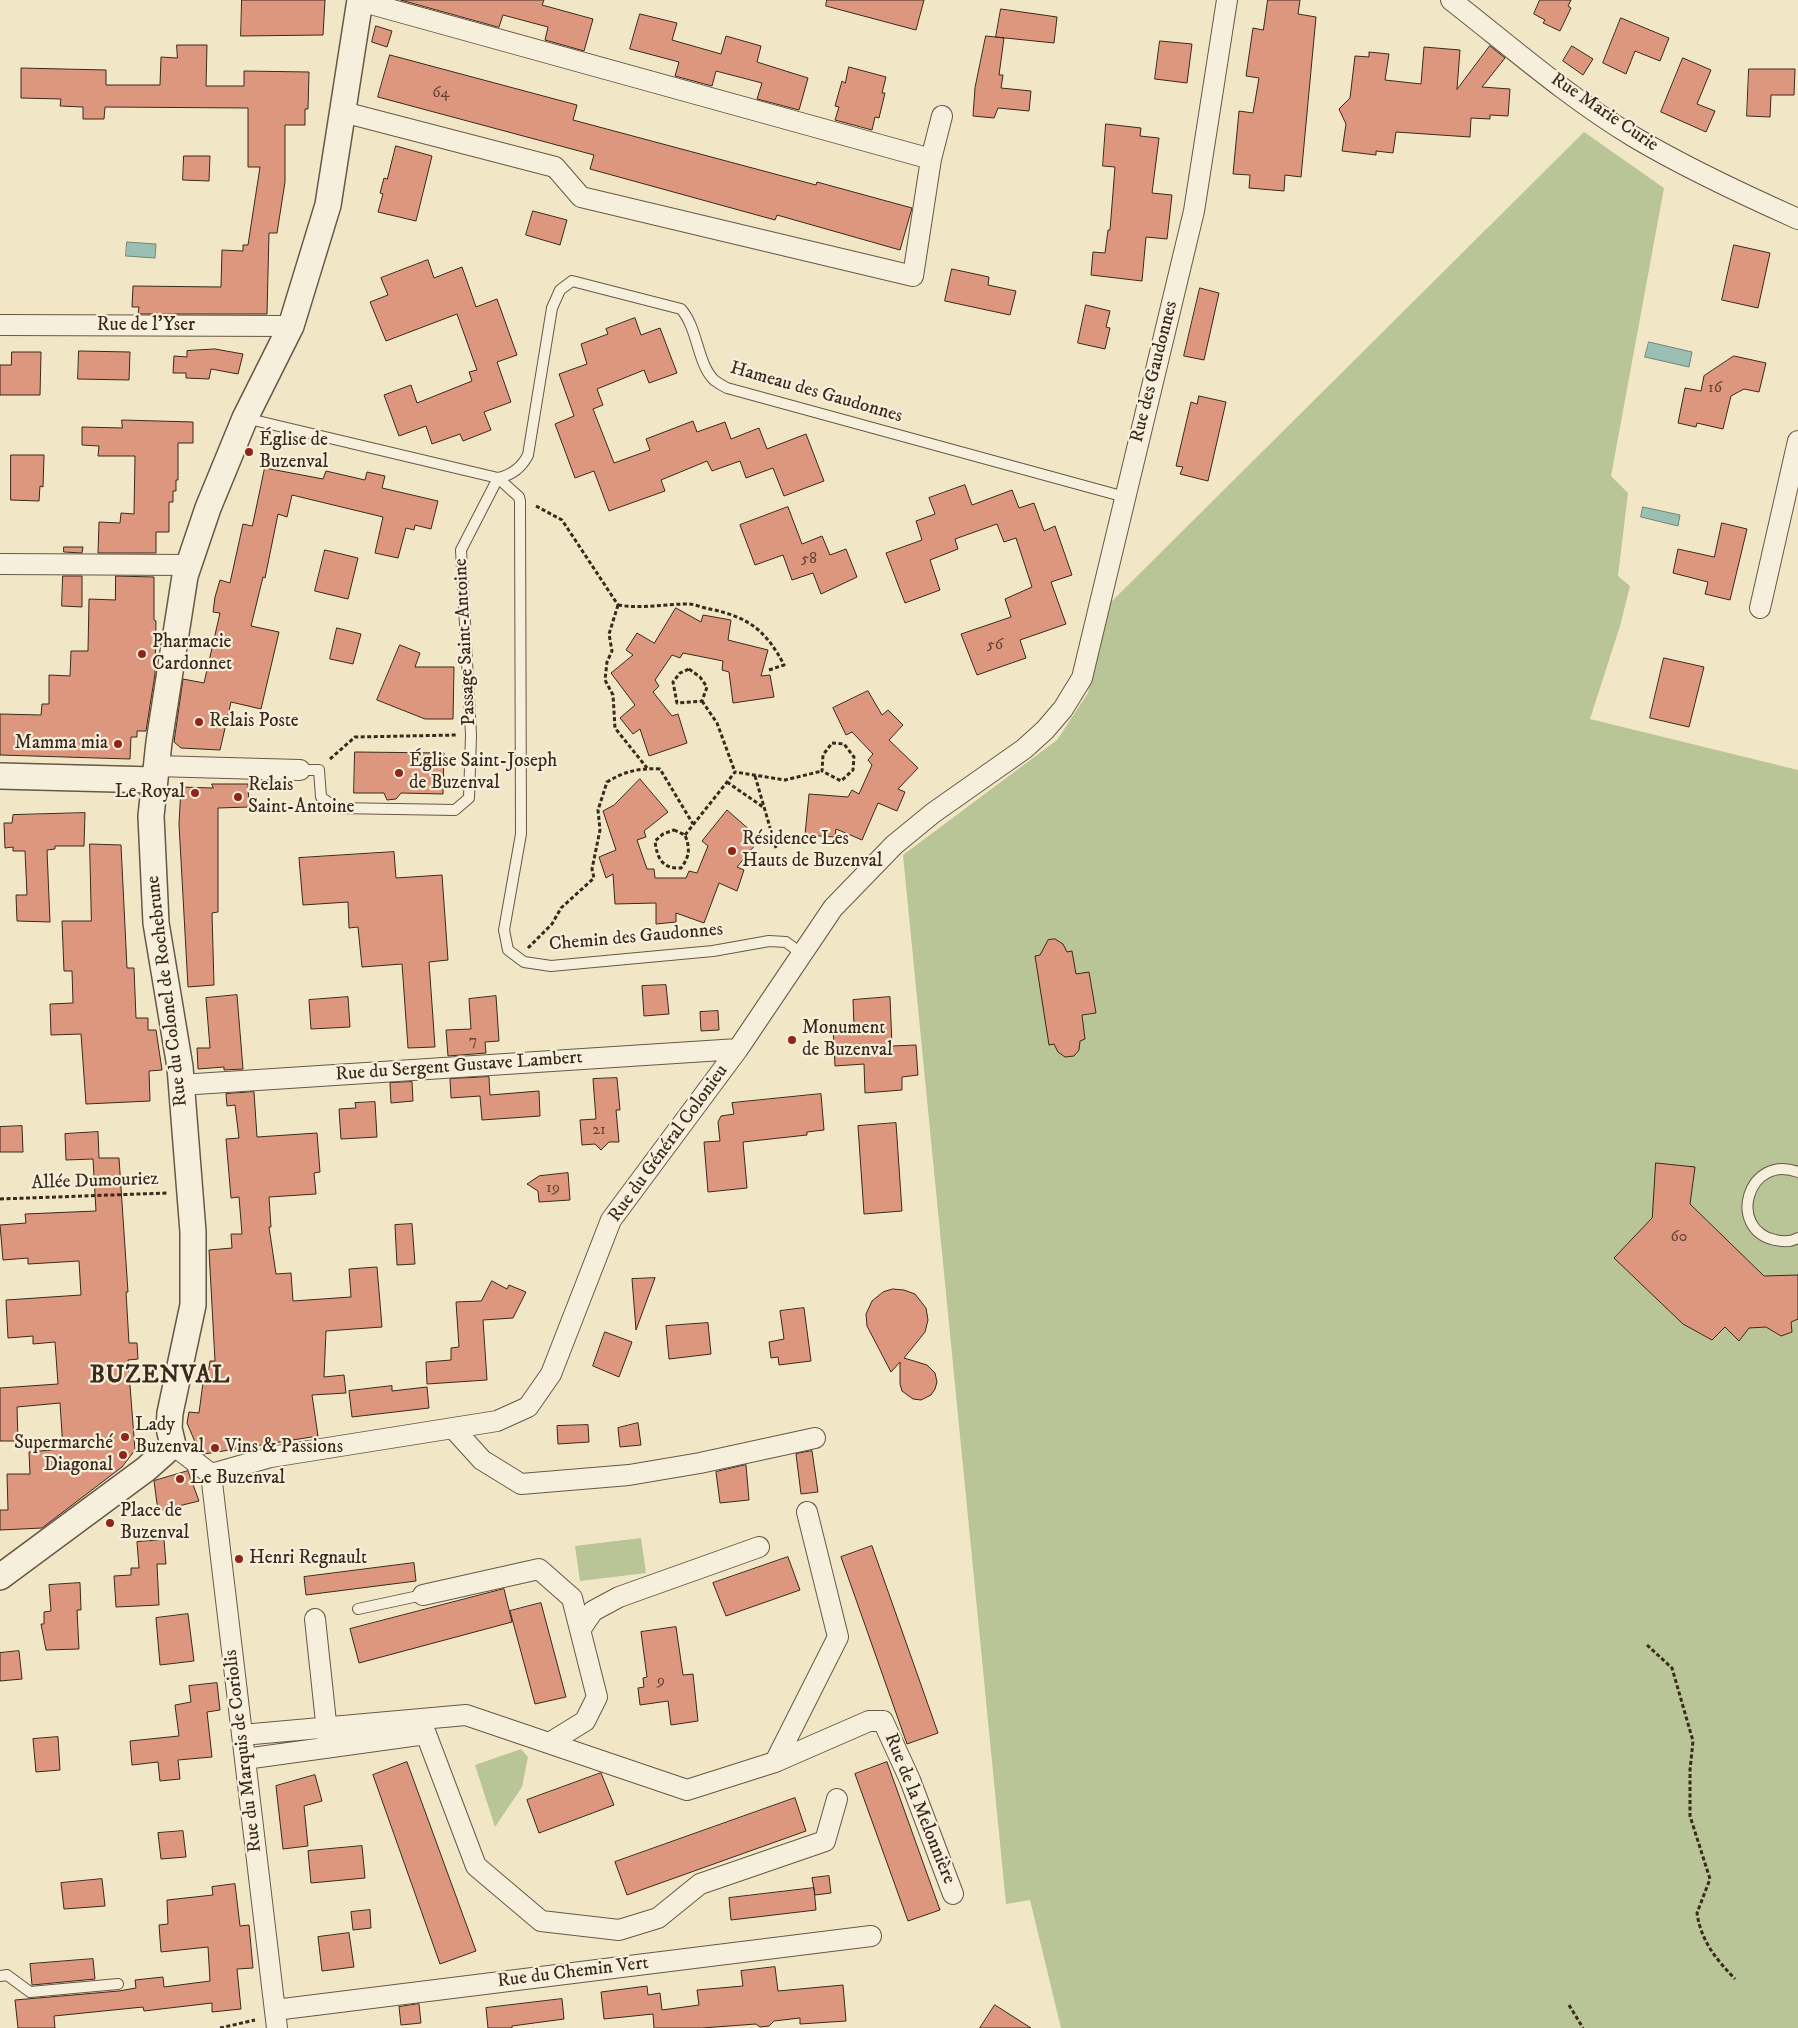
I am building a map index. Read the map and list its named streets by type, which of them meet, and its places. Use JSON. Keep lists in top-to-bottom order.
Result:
{
  "streets": {
    "street": [
      "Rue Marie Curie",
      "Rue de l'Yser",
      "Rue des Gaudonnes",
      "Rue du Colonel de Rochebrune",
      "Rue du Sergent Gustave Lambert",
      "Rue du Général Colonieu",
      "Rue du Marquis de Coriolis",
      "Rue de la Melonnière",
      "Rue du Chemin Vert"
    ],
    "lane": ["Hameau des Gaudonnes", "Passage Saint-Antoine", "Chemin des Gaudonnes"],
    "path": ["Allée Dumouriez"]
  },
  "crossings": [
    ["Rue de l'Yser", "Rue du Colonel de Rochebrune"],
    ["Rue des Gaudonnes", "Hameau des Gaudonnes"],
    ["Rue des Gaudonnes", "Rue du Général Colonieu"],
    ["Hameau des Gaudonnes", "Passage Saint-Antoine"],
    ["Chemin des Gaudonnes", "Rue du Général Colonieu"],
    ["Rue du Colonel de Rochebrune", "Rue du Sergent Gustave Lambert"],
    ["Rue du Colonel de Rochebrune", "Allée Dumouriez"],
    ["Rue du Sergent Gustave Lambert", "Rue du Général Colonieu"],
    ["Rue du Général Colonieu", "Rue du Marquis de Coriolis"],
    ["Rue du Marquis de Coriolis", "Rue de la Melonnière"],
    ["Rue du Marquis de Coriolis", "Rue du Chemin Vert"]
  ],
  "districts": ["BUZENVAL"],
  "places": [
    "Église de Buzenval",
    "Pharmacie Cardonnet",
    "Relais Poste",
    "Mamma mia",
    "Église Saint-Joseph de Buzenval",
    "Le Royal",
    "Relais Saint-Antoine",
    "Résidence Les Hauts de Buzenval",
    "Monument de Buzenval",
    "Lady Buzenval",
    "Vins & Passions",
    "Supermarché Diagonal",
    "Le Buzenval",
    "Place de Buzenval",
    "Henri Regnault"
  ],
  "house_numbers": [
    "64",
    "16",
    "58",
    "56",
    "7",
    "21",
    "19",
    "60",
    "9"
  ]
}
